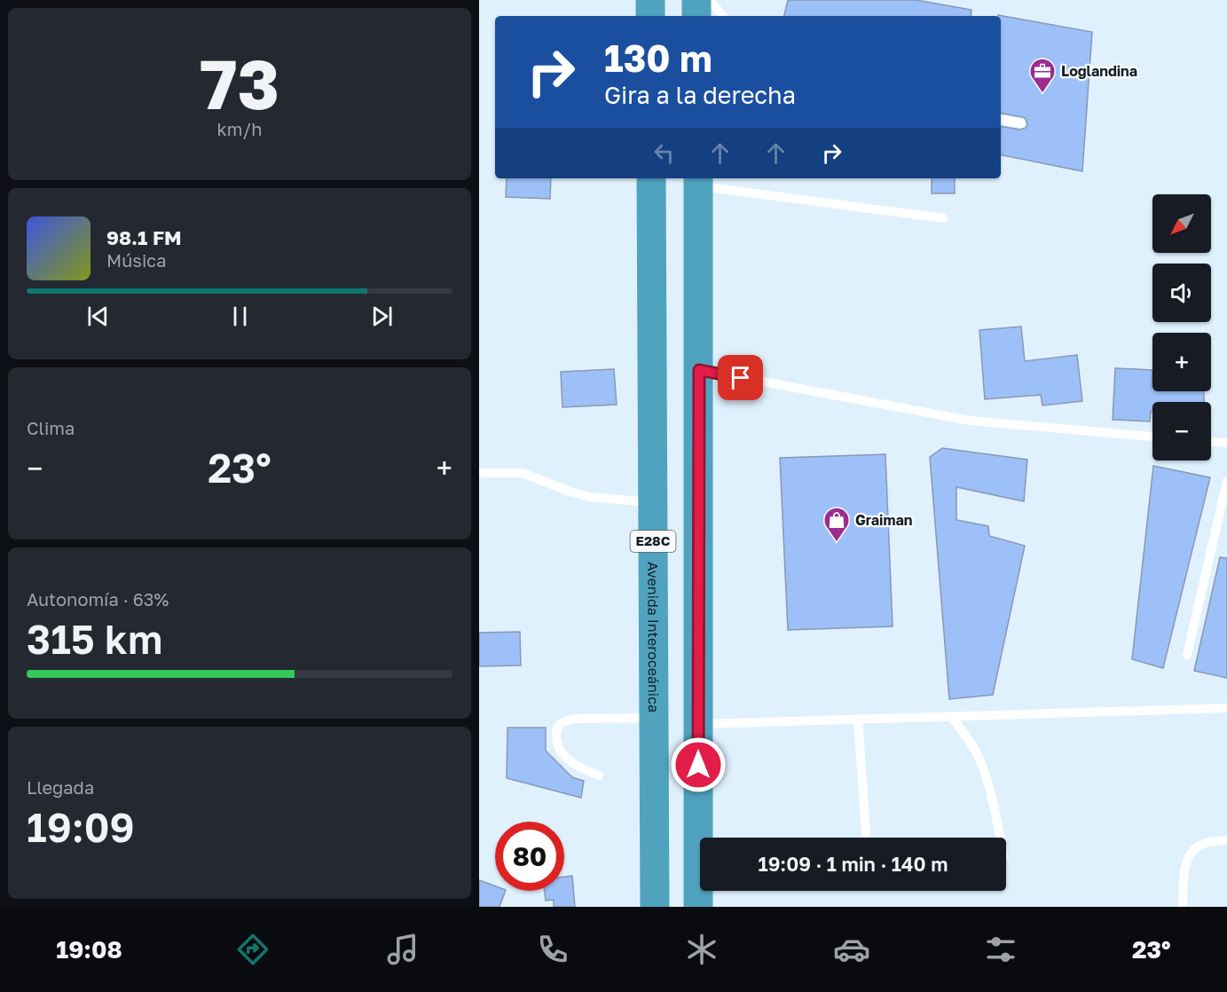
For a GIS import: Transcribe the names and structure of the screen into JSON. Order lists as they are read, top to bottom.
{
  "streets": {
    "highway": ["E28C", "Avenida Interoceánica"]
  },
  "places": {
    "office": ["Loglandina"],
    "shop": ["Graiman"]
  },
  "north": "bottom left",
  "page": {
    "tile": [
      ["73", "km/h"],
      "Clima",
      ["Autonomía · 63%", "315 km"],
      ["Llegada", "19:09"]
    ],
    "turn": ["130 m", "Gira a la derecha"],
    "map_buttons": ["+", "−"],
    "song": ["98.1 FM", "Música"],
    "heat": ["−", "23°", "+"],
    "limit": "80",
    "trip": "19:09 · 1 min · 140 m",
    "tabs": ["19:08", "23°"]
  }
}
